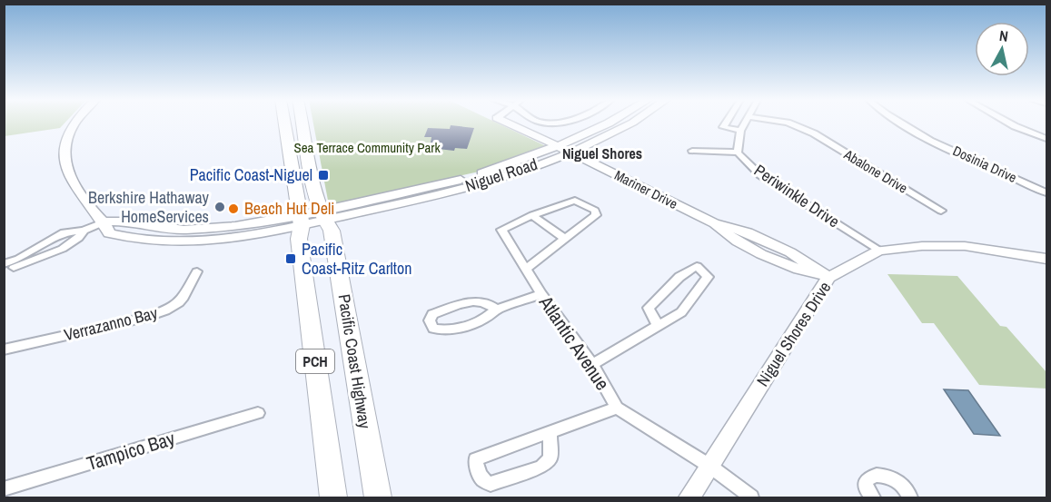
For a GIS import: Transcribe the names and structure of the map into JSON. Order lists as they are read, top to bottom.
{
  "streets": {
    "highway": ["PCH", "Pacific Coast Highway"],
    "street": [
      "Dosinia Drive",
      "Abalone Drive",
      "Niguel Road",
      "Mariner Drive",
      "Periwinkle Drive",
      "Verrazanno Bay",
      "Niguel Shores Drive",
      "Atlantic Avenue",
      "Tampico Bay"
    ]
  },
  "crossings": [
    ["Niguel Road", "Mariner Drive"],
    ["Niguel Road", "Pacific Coast Highway"],
    ["Mariner Drive", "Niguel Shores Drive"],
    ["Periwinkle Drive", "Niguel Shores Drive"],
    ["Niguel Shores Drive", "Atlantic Avenue"]
  ],
  "districts": ["Niguel Shores"],
  "parks": ["Sea Terrace Community Park"],
  "places": {
    "transit": ["Pacific Coast-Niguel", "Pacific Coast-Ritz Carlton"],
    "other": ["Berkshire Hathaway HomeServices", "Beach Hut Deli"]
  },
  "north": "top"
}
